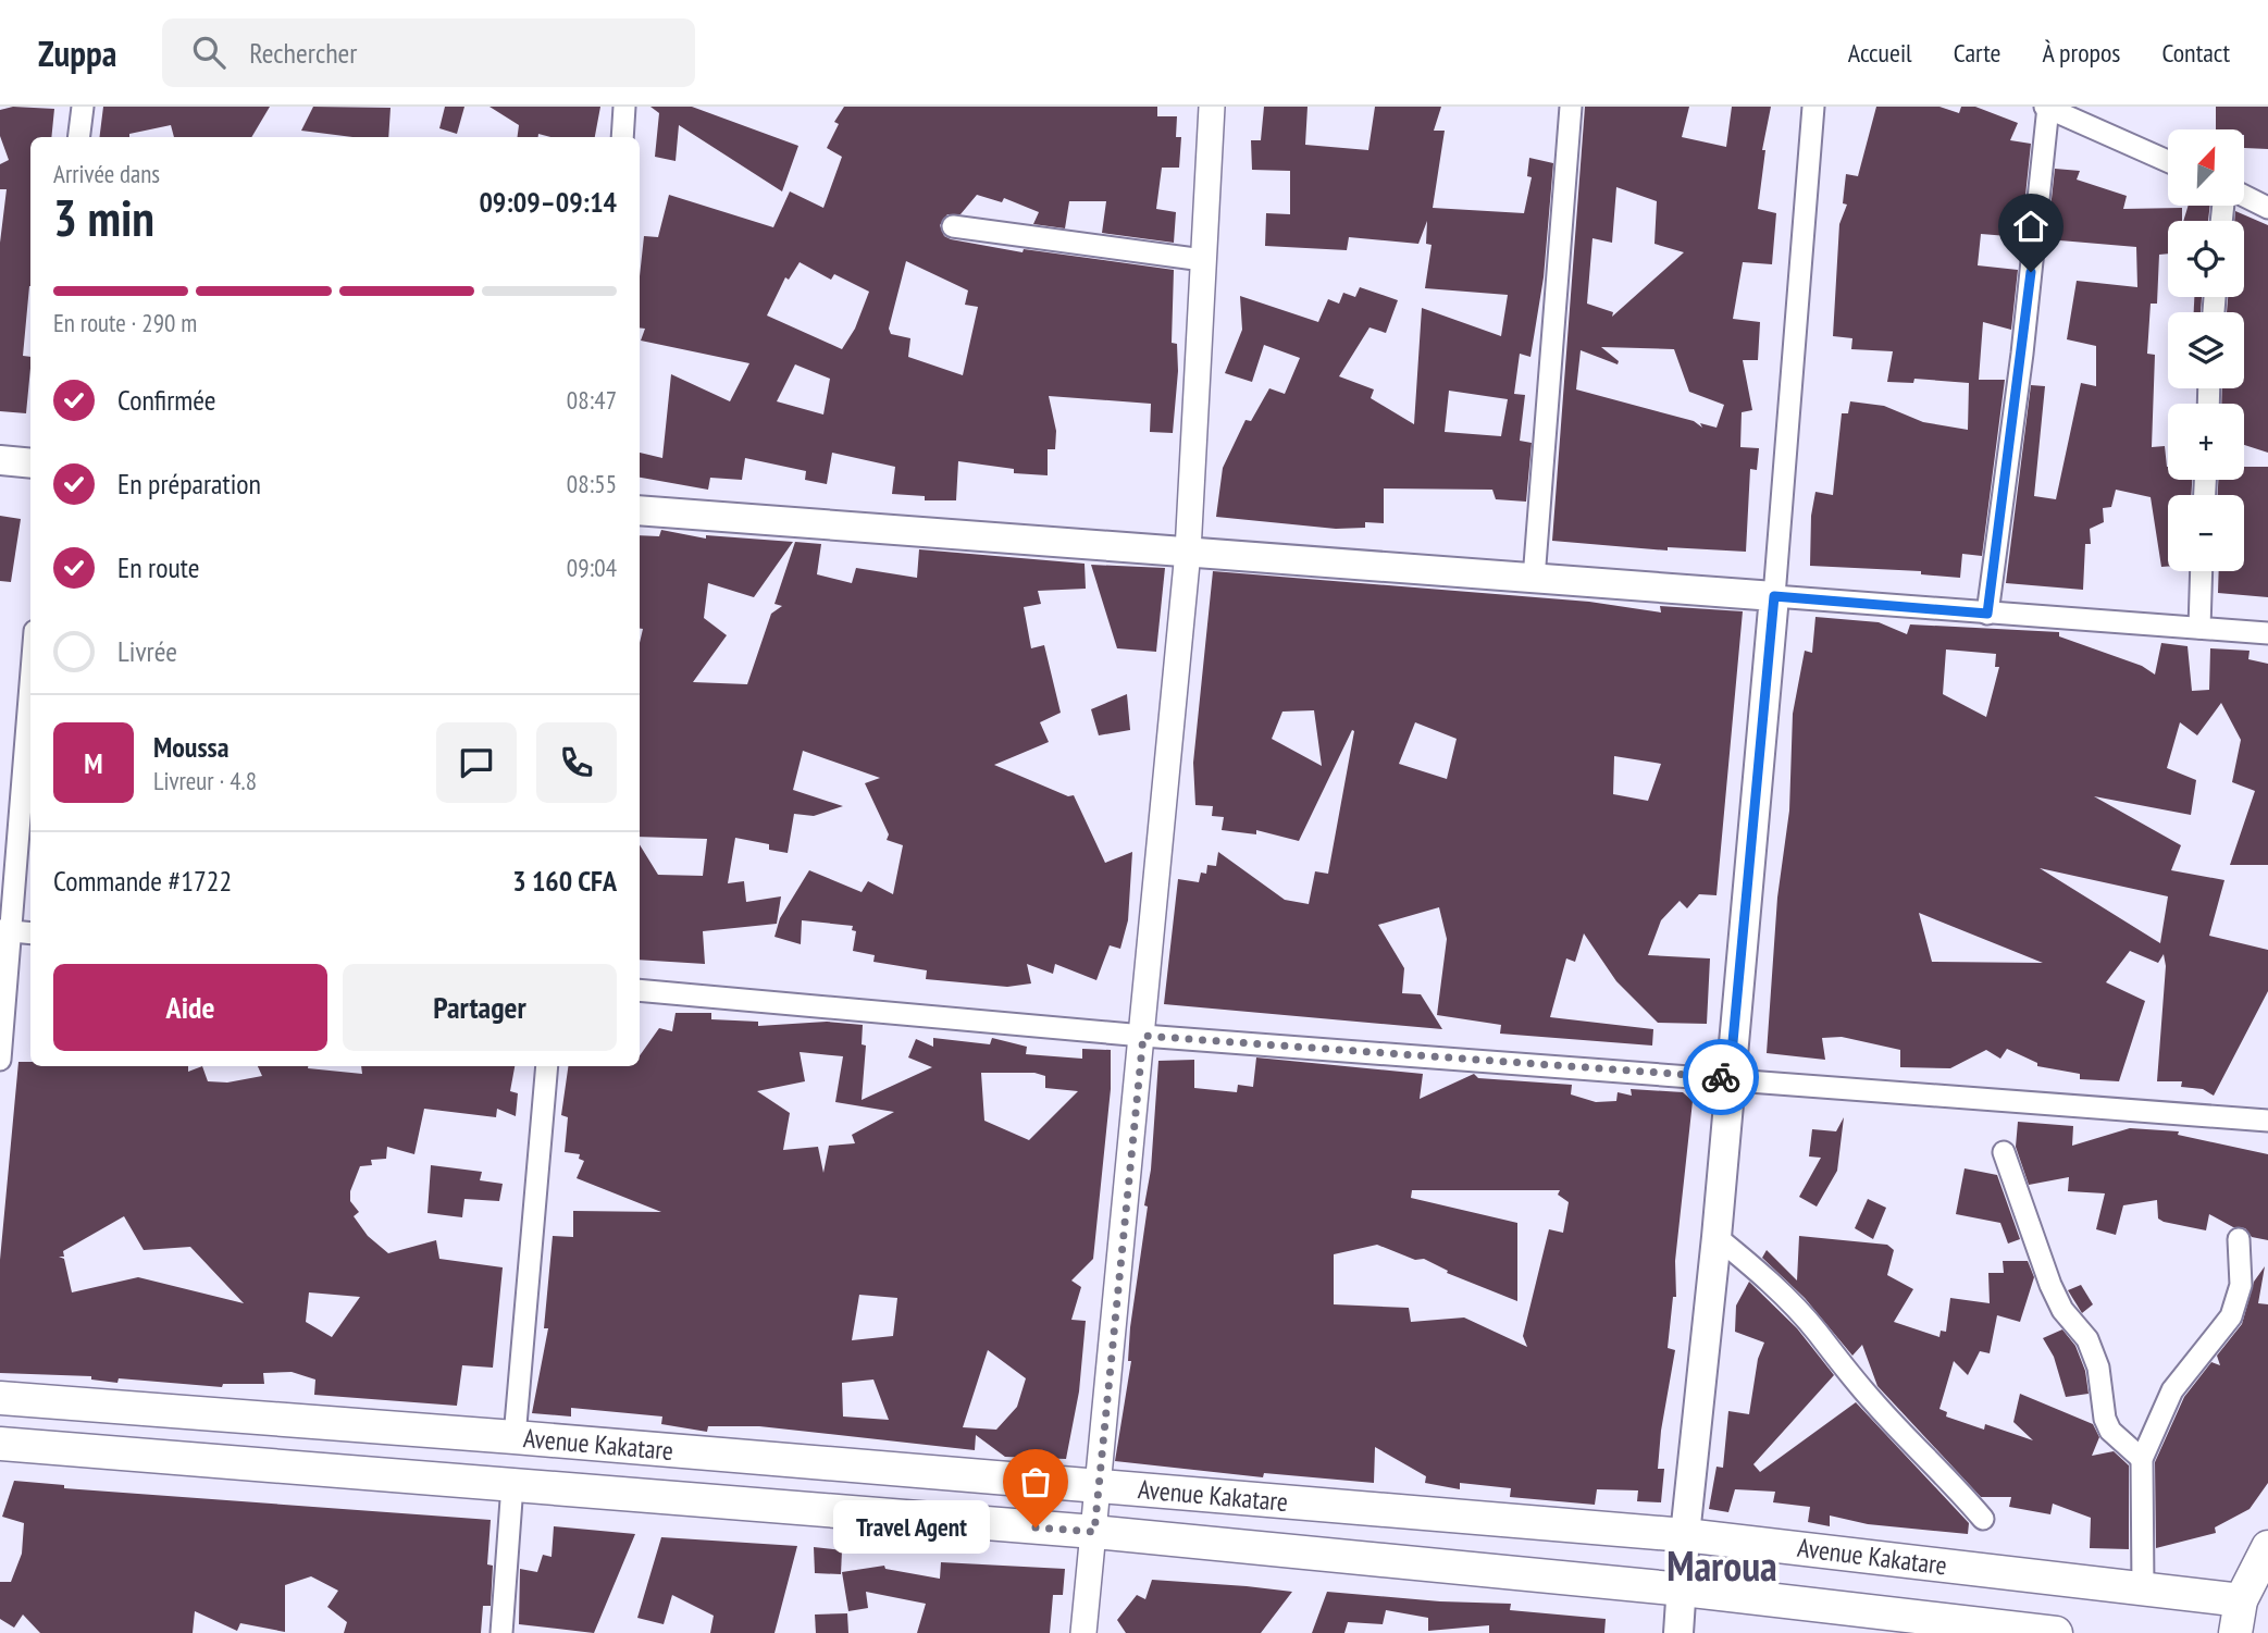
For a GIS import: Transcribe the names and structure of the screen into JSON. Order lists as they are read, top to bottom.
{
  "streets": {
    "main road": ["Avenue Kakatare"]
  },
  "districts": ["Maroua"],
  "places": ["Travel Agent"],
  "north": "top right",
  "page": {
    "header": "Zuppa",
    "search": "Rechercher",
    "nav": [
      "Accueil",
      "Carte",
      "À propos",
      "Contact"
    ],
    "map_buttons": ["+", "−"],
    "heading": ["3 min", "Arrivée dans", "09:09–09:14"],
    "panel": [
      "Moussa",
      "Livreur · 4.8",
      "Commande #1722",
      "3 160 CFA"
    ],
    "bar": "En route · 290 m",
    "list": [
      ["Confirmée", "08:47"],
      ["En préparation", "08:55"],
      ["En route", "09:04"],
      "Livrée"
    ],
    "round": "M",
    "buttons": ["Aide", "Partager"],
    "bubble": "Travel Agent"
  }
}
